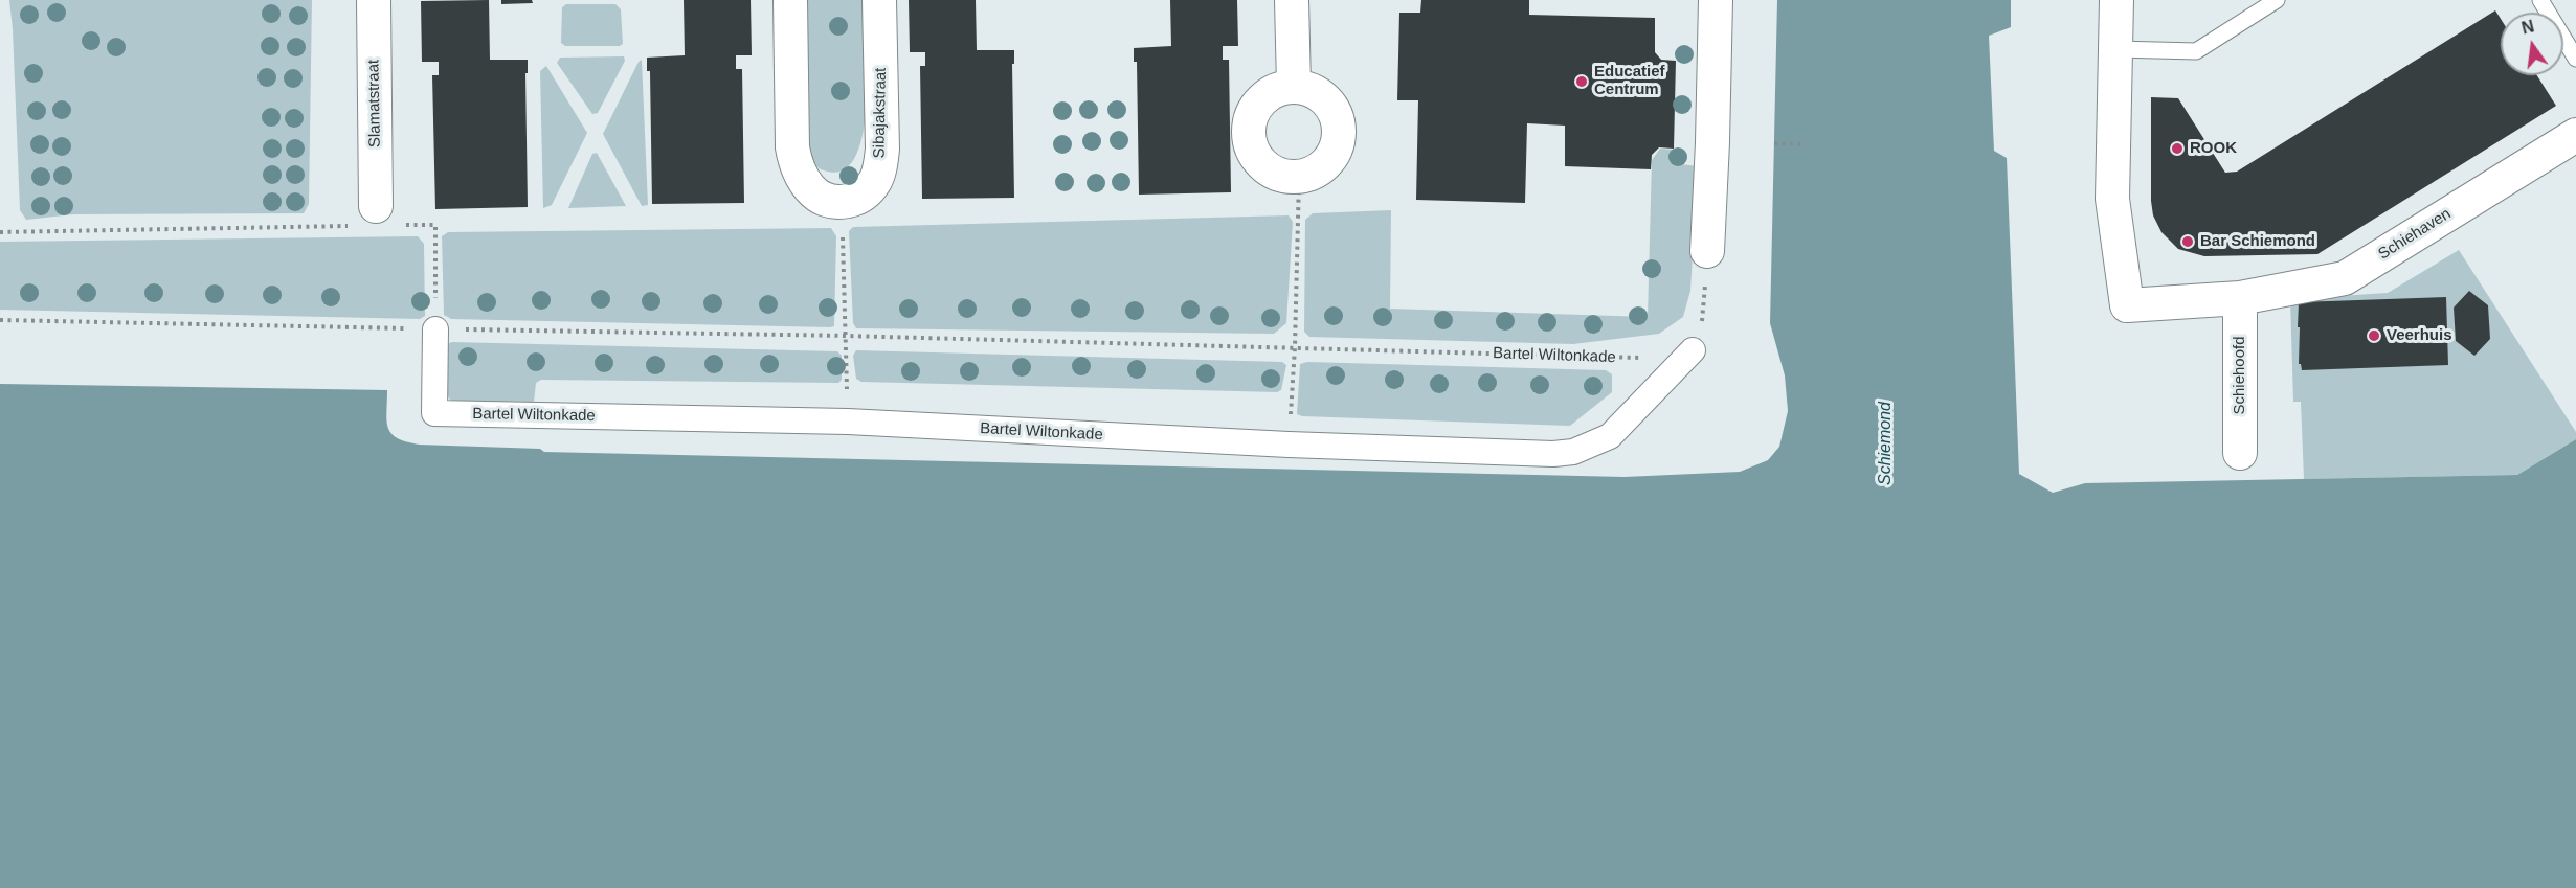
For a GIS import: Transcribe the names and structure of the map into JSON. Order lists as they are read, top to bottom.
{
  "streets": {
    "street": [
      "Slamatstraat",
      "Sibajakstraat",
      "Schiehaven",
      "Bartel Wiltonkade",
      "Schiehoofd"
    ]
  },
  "crossings": [
    ["Schiehaven", "Schiehoofd"]
  ],
  "water": ["Schiemond"],
  "places": [
    "Educatief Centrum",
    "ROOK",
    "Bar Schiemond",
    "Veerhuis"
  ],
  "north": "top"
}
